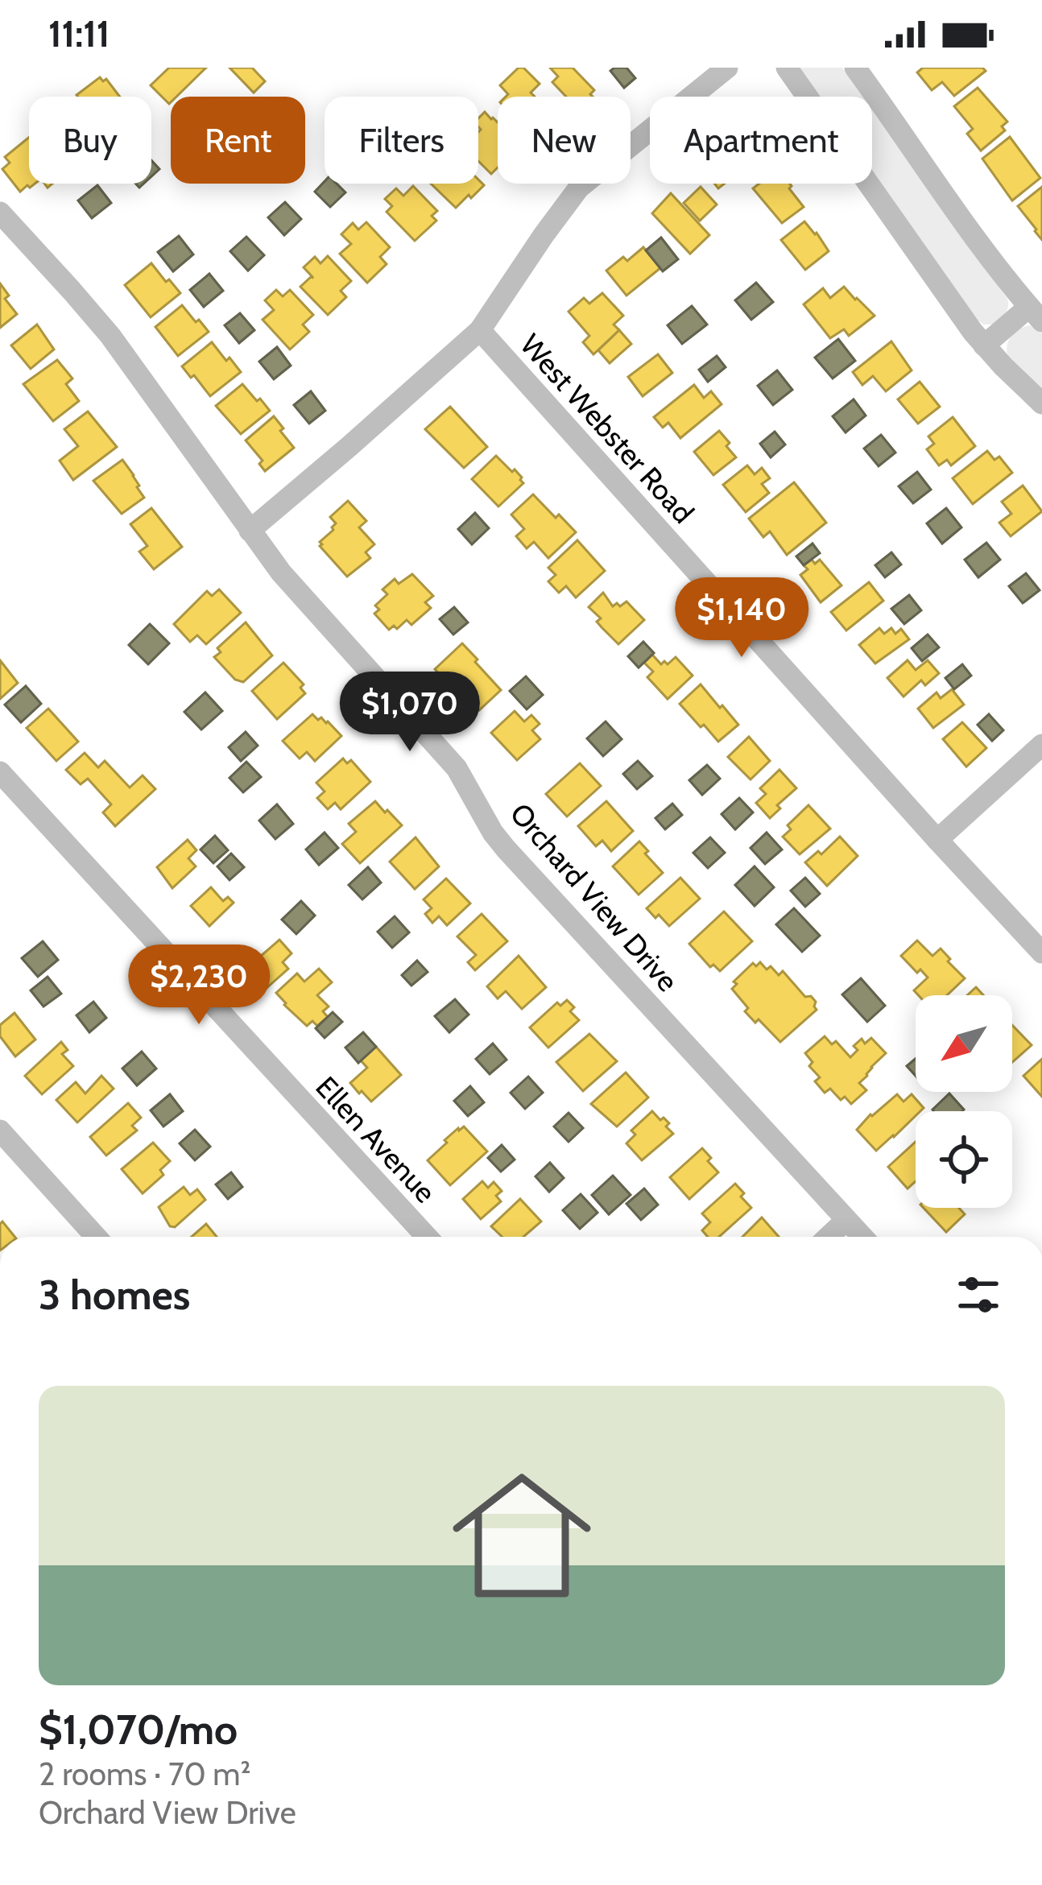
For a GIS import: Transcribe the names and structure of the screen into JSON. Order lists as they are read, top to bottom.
{
  "streets": {
    "street": ["West Webster Road", "Orchard View Drive", "Ellen Avenue"]
  },
  "north": "bottom left",
  "page": {
    "status": "11:11",
    "chip": [
      "Buy",
      "Rent",
      "Filters",
      "New",
      "Apartment"
    ],
    "price": ["$1,140", "$1,070", "$2,230"],
    "heading": "3 homes",
    "list": [
      {
        "name": "$1,070/mo",
        "note": "2 rooms · 70 m² · Orchard View Drive"
      }
    ]
  }
}
